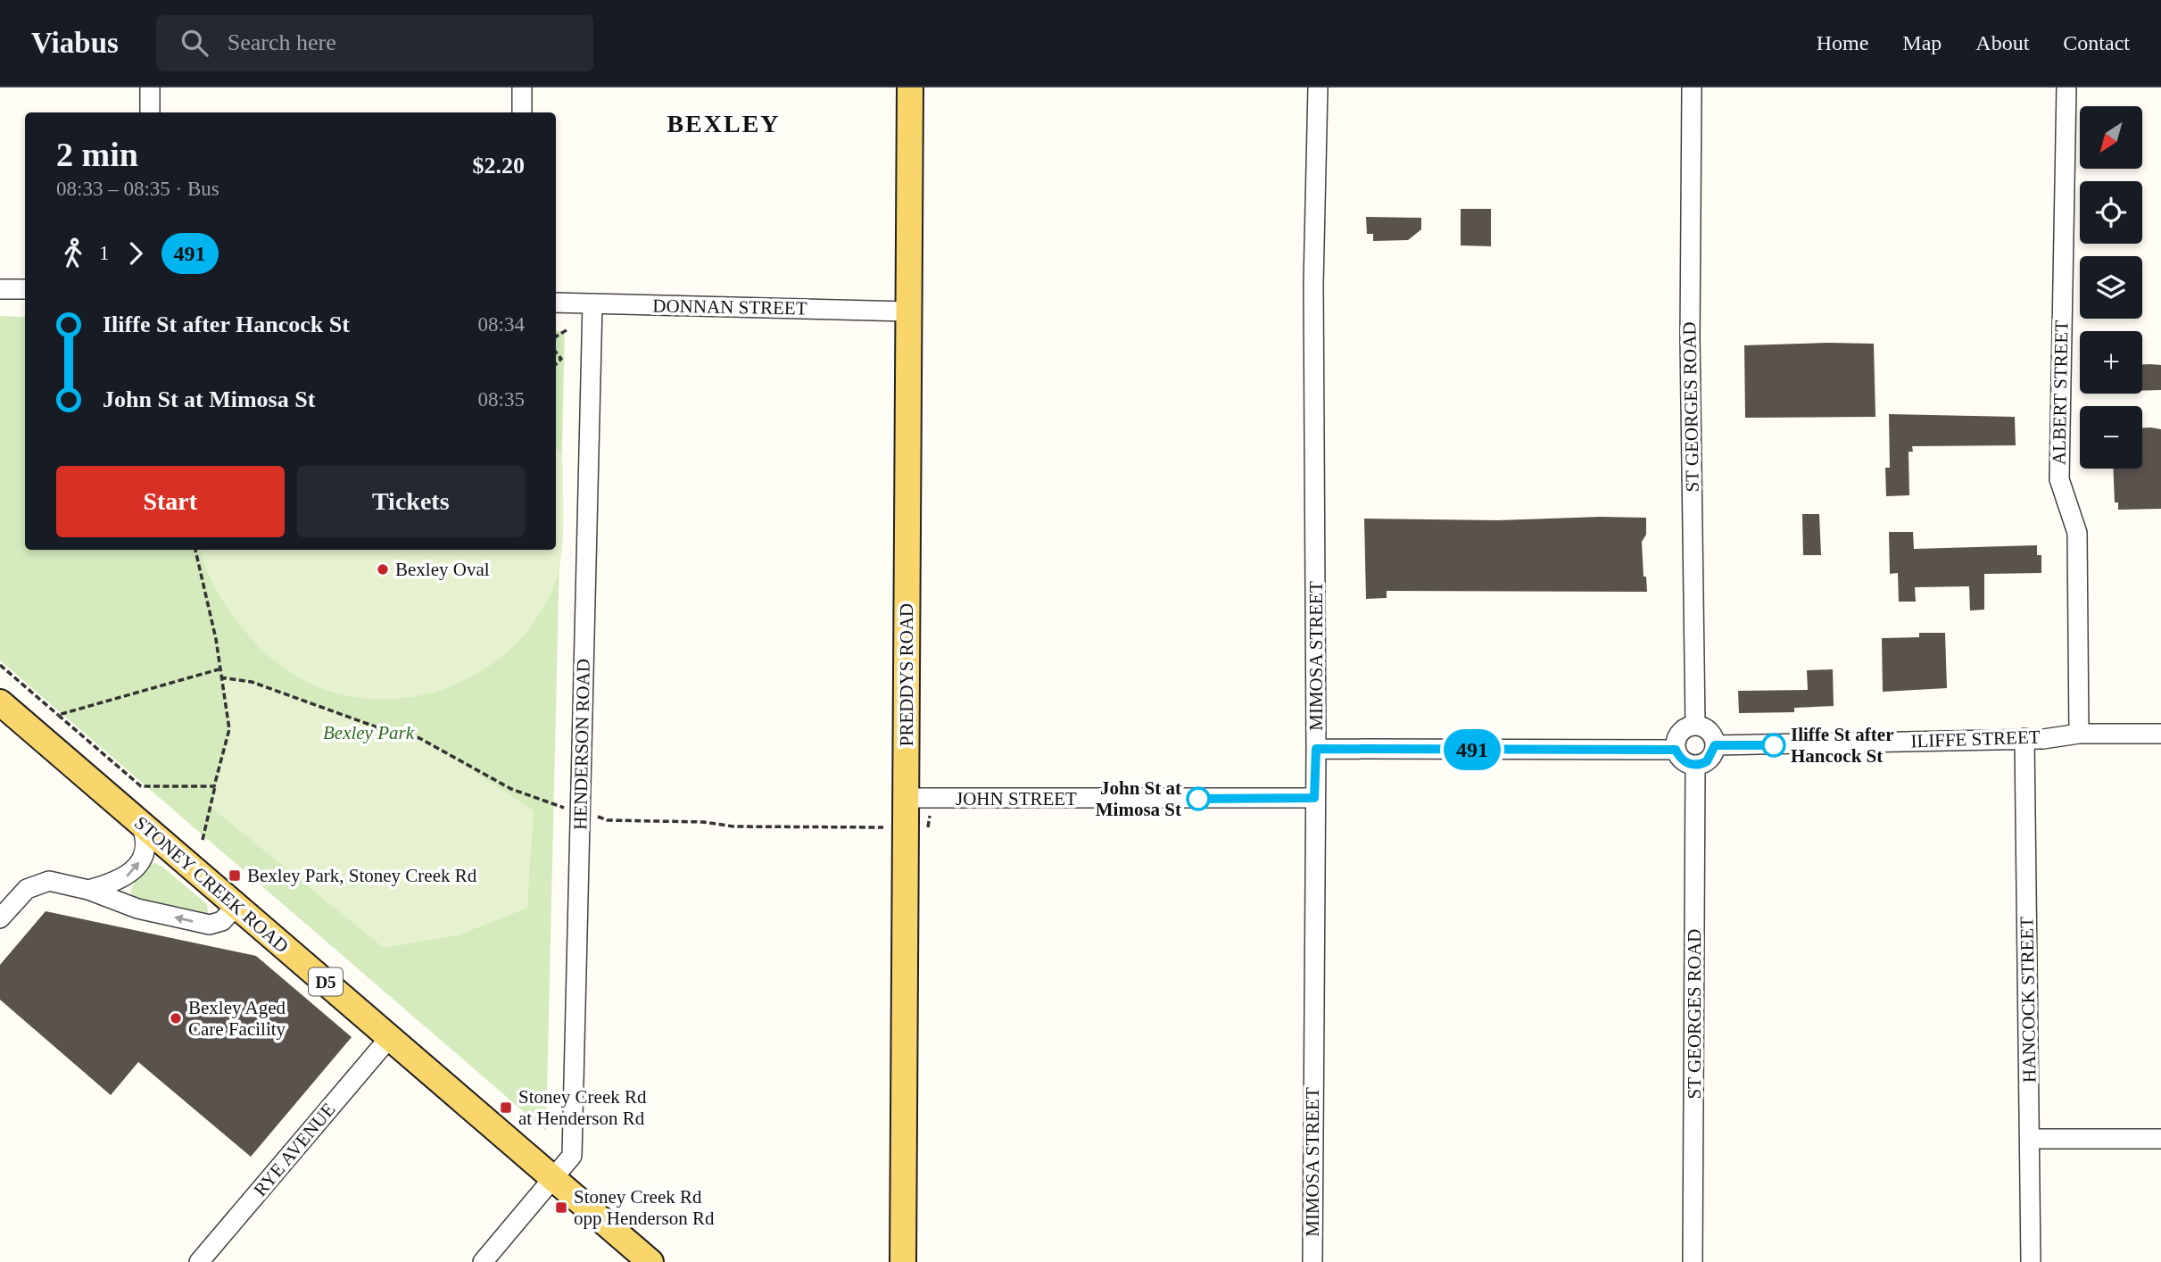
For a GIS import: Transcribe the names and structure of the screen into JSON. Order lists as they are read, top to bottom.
{
  "streets": {
    "main road": ["PREDDYS ROAD", "STONEY CREEK ROAD", "D5"],
    "street": [
      "DONNAN STREET",
      "ALBERT STREET",
      "ST GEORGES ROAD",
      "MIMOSA STREET",
      "ILIFFE STREET",
      "HENDERSON ROAD",
      "JOHN STREET",
      "HANCOCK STREET",
      "RYE AVENUE"
    ]
  },
  "crossings": [
    ["DONNAN STREET", "PREDDYS ROAD"],
    ["DONNAN STREET", "HENDERSON ROAD"],
    ["ALBERT STREET", "ILIFFE STREET"],
    ["ST GEORGES ROAD", "ILIFFE STREET"],
    ["MIMOSA STREET", "JOHN STREET"],
    ["PREDDYS ROAD", "JOHN STREET"],
    ["ILIFFE STREET", "HANCOCK STREET"],
    ["HENDERSON ROAD", "STONEY CREEK ROAD"],
    ["STONEY CREEK ROAD", "RYE AVENUE"]
  ],
  "districts": ["BEXLEY"],
  "parks": ["Bexley Park"],
  "places": {
    "other": [
      "Bexley Oval",
      "Iliffe St after Hancock St",
      "John St at Mimosa St",
      "Bexley Aged Care Facility"
    ],
    "transit": ["Bexley Park, Stoney Creek Rd", "Stoney Creek Rd at Henderson Rd", "Stoney Creek Rd opp Henderson Rd"]
  },
  "lines": ["bus line 491"],
  "north": "bottom left",
  "page": {
    "header": "Viabus",
    "search": "Search here",
    "nav": [
      "Home",
      "Map",
      "About",
      "Contact"
    ],
    "on_map": "491",
    "map_buttons": ["+", "−"],
    "heading": ["2 min", "08:33 – 08:35 · Bus", "$2.20"],
    "legs": ["1", "491"],
    "list": [
      {
        "name": "Iliffe St after Hancock St",
        "value": "08:34"
      },
      {
        "name": "John St at Mimosa St",
        "value": "08:35"
      }
    ],
    "buttons": ["Start", "Tickets"]
  }
}
